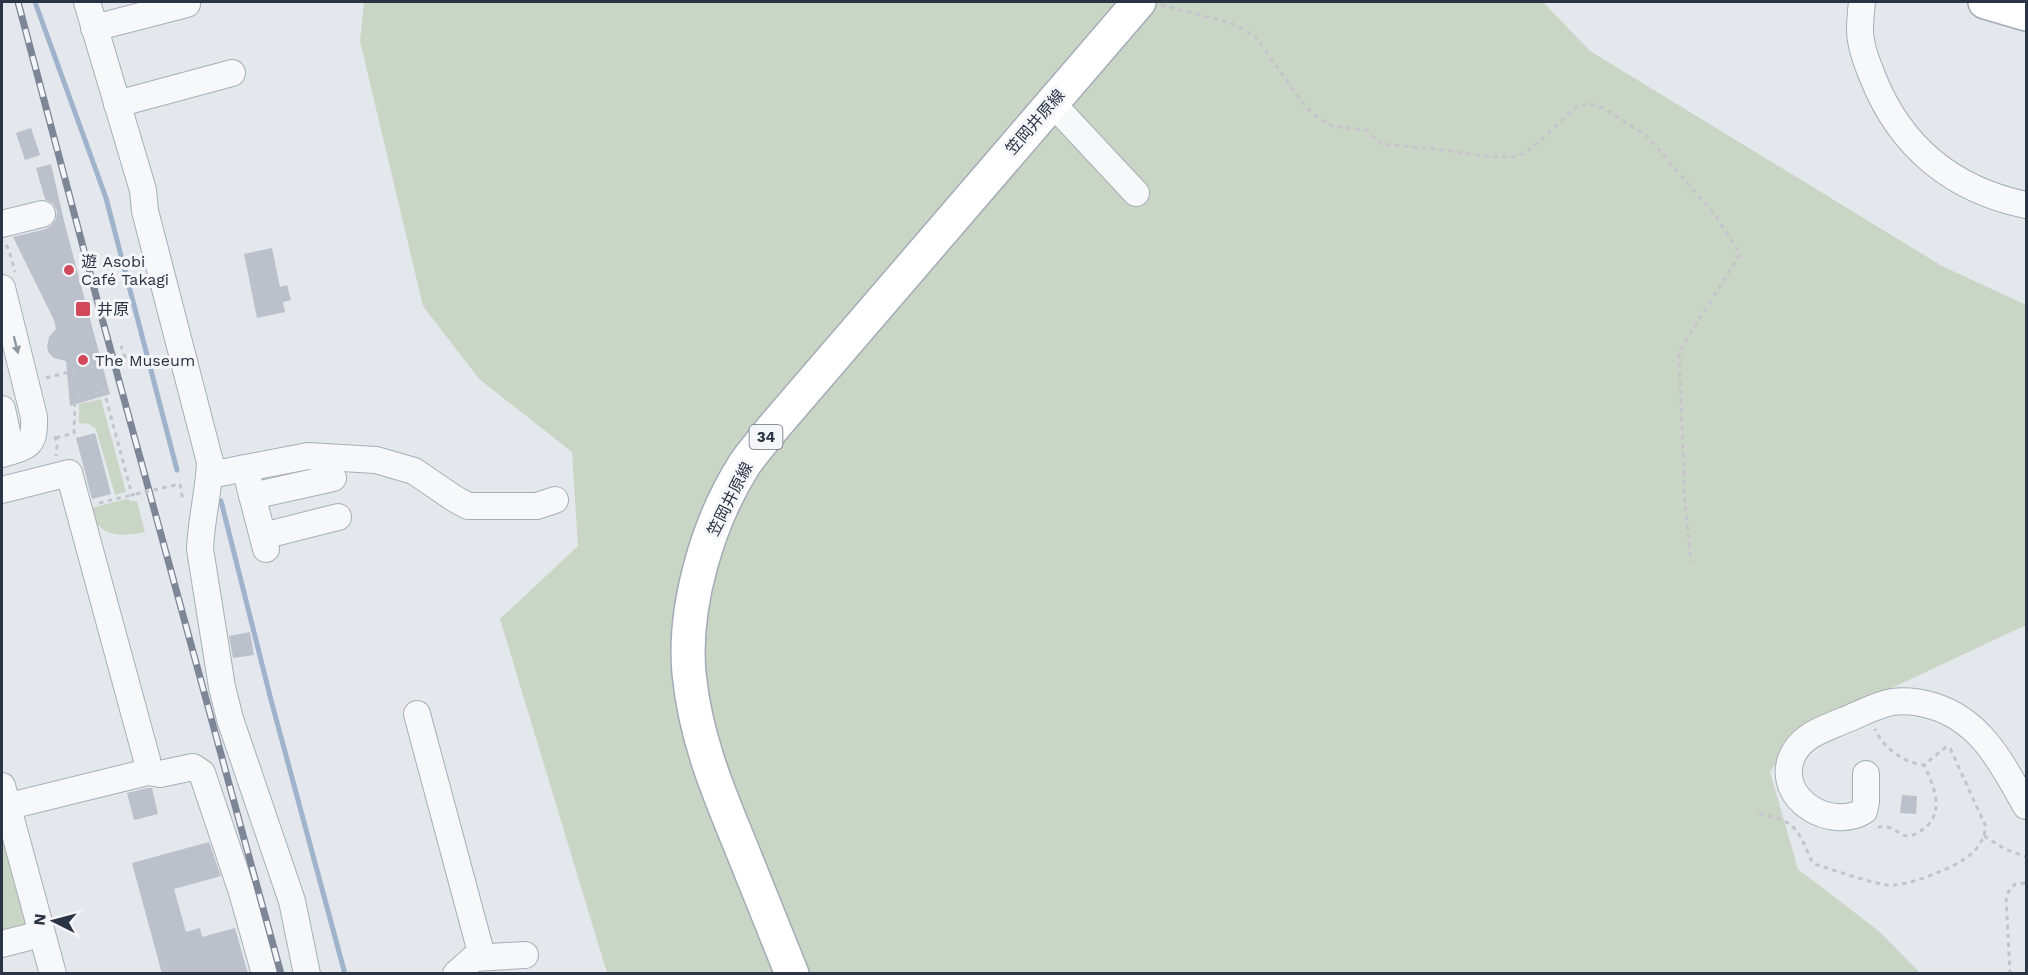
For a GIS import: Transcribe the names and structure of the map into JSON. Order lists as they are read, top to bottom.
{
  "streets": {
    "main road": ["笠岡井原線", "34"]
  },
  "places": {
    "other": ["遊 Asobi Café Takagi", "The Museum"],
    "transit": ["井原"]
  },
  "north": "left"
}
